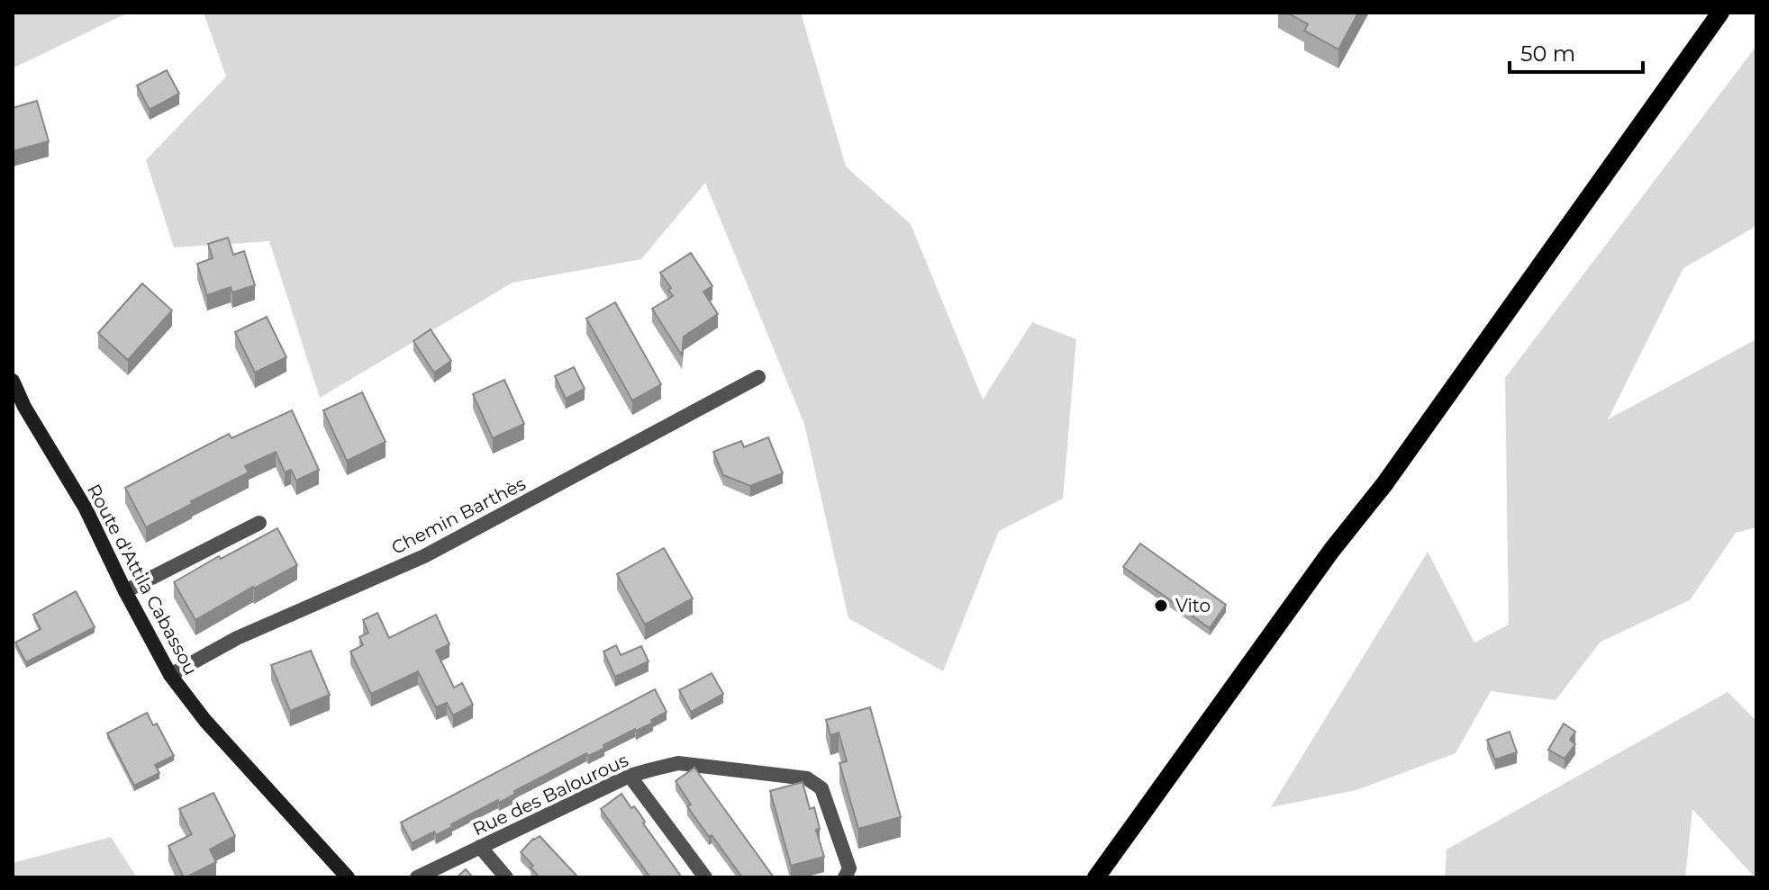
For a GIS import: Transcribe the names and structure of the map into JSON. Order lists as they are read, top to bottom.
{
  "streets": {
    "main road": ["Route d'Attila Cabassou"],
    "street": ["Chemin Barthès", "Rue des Balourous"]
  },
  "crossings": [
    ["Chemin Barthès", "Route d'Attila Cabassou"]
  ],
  "places": ["Vito"],
  "scale_bar": "50 m"
}
